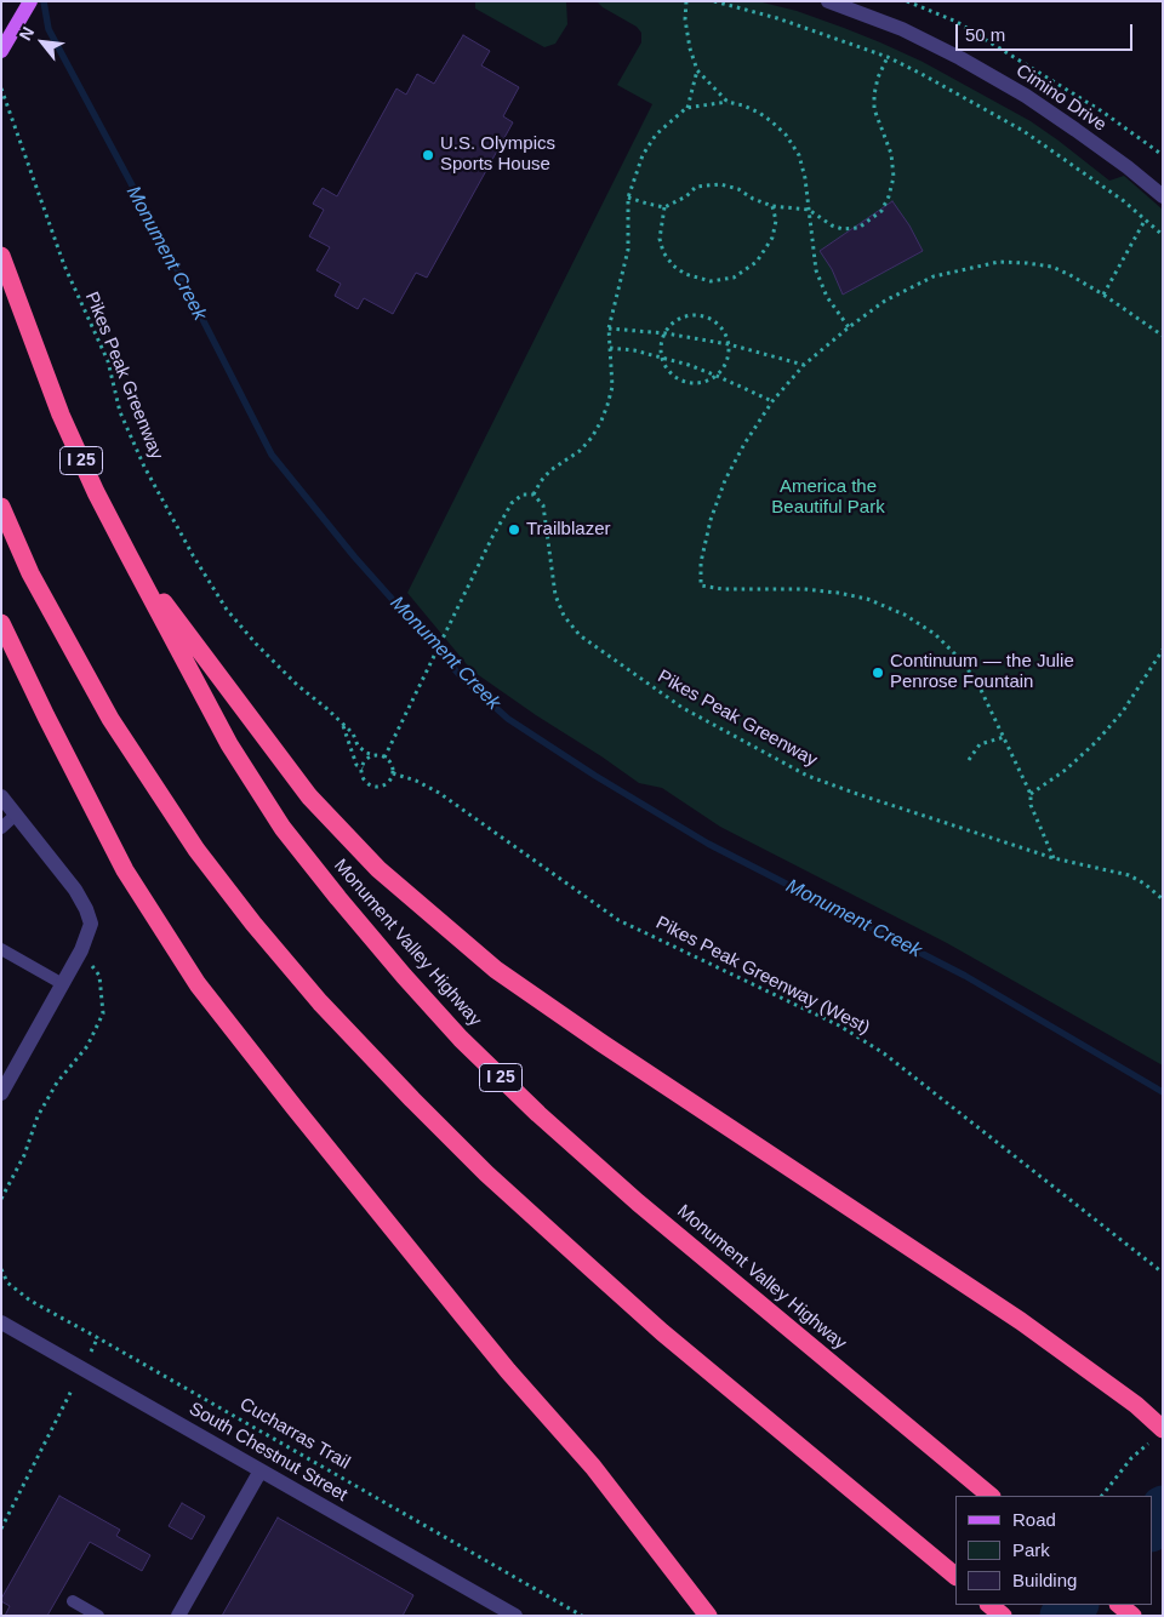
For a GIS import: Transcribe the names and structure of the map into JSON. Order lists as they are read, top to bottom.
{
  "streets": {
    "highway": ["I 25", "Monument Valley Highway"],
    "street": ["Cimino Drive", "South Chestnut Street"],
    "path": ["Pikes Peak Greenway", "Pikes Peak Greenway (West)", "Cucharras Trail"]
  },
  "crossings": [
    ["Pikes Peak Greenway", "Pikes Peak Greenway (West)"]
  ],
  "water": ["Monument Creek"],
  "parks": ["America the Beautiful Park"],
  "places": ["U.S. Olympics Sports House", "Trailblazer", "Continuum — the Julie Penrose Fountain"],
  "legend": ["Road", "Park", "Building"],
  "scale_bar": "50 m",
  "north": "top left"
}
